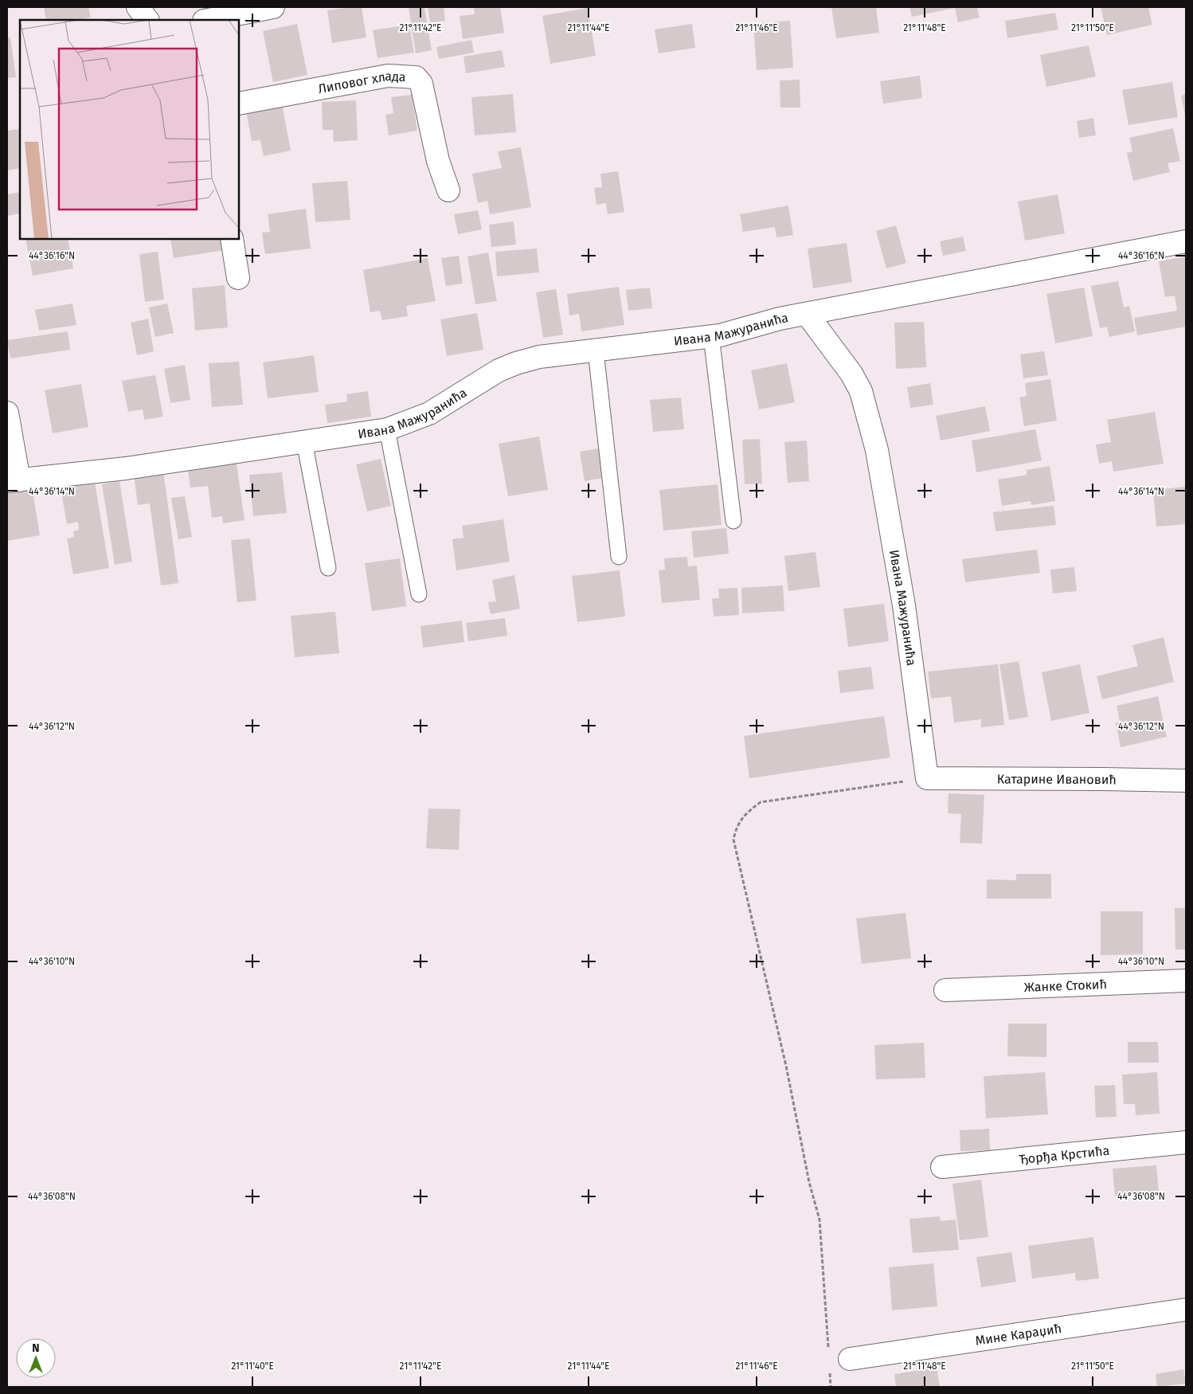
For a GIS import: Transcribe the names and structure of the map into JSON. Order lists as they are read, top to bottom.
{
  "streets": {
    "street": [
      "Липовог хлада",
      "Ивана Мажуранића",
      "Катарине Ивановић",
      "Жанке Стокић",
      "Ђорђа Крстића",
      "Мине Караџић"
    ]
  },
  "crossings": [
    ["Ивана Мажуранића", "Катарине Ивановић"]
  ],
  "north": "top",
  "coordinates": [
    "21°11'42\"E",
    "21°11'44\"E",
    "21°11'46\"E",
    "21°11'48\"E",
    "21°11'50\"E",
    "44°36'16\"N",
    "44°36'14\"N",
    "44°36'12\"N",
    "44°36'10\"N",
    "44°36'08\"N",
    "21°11'40\"E"
  ]
}
